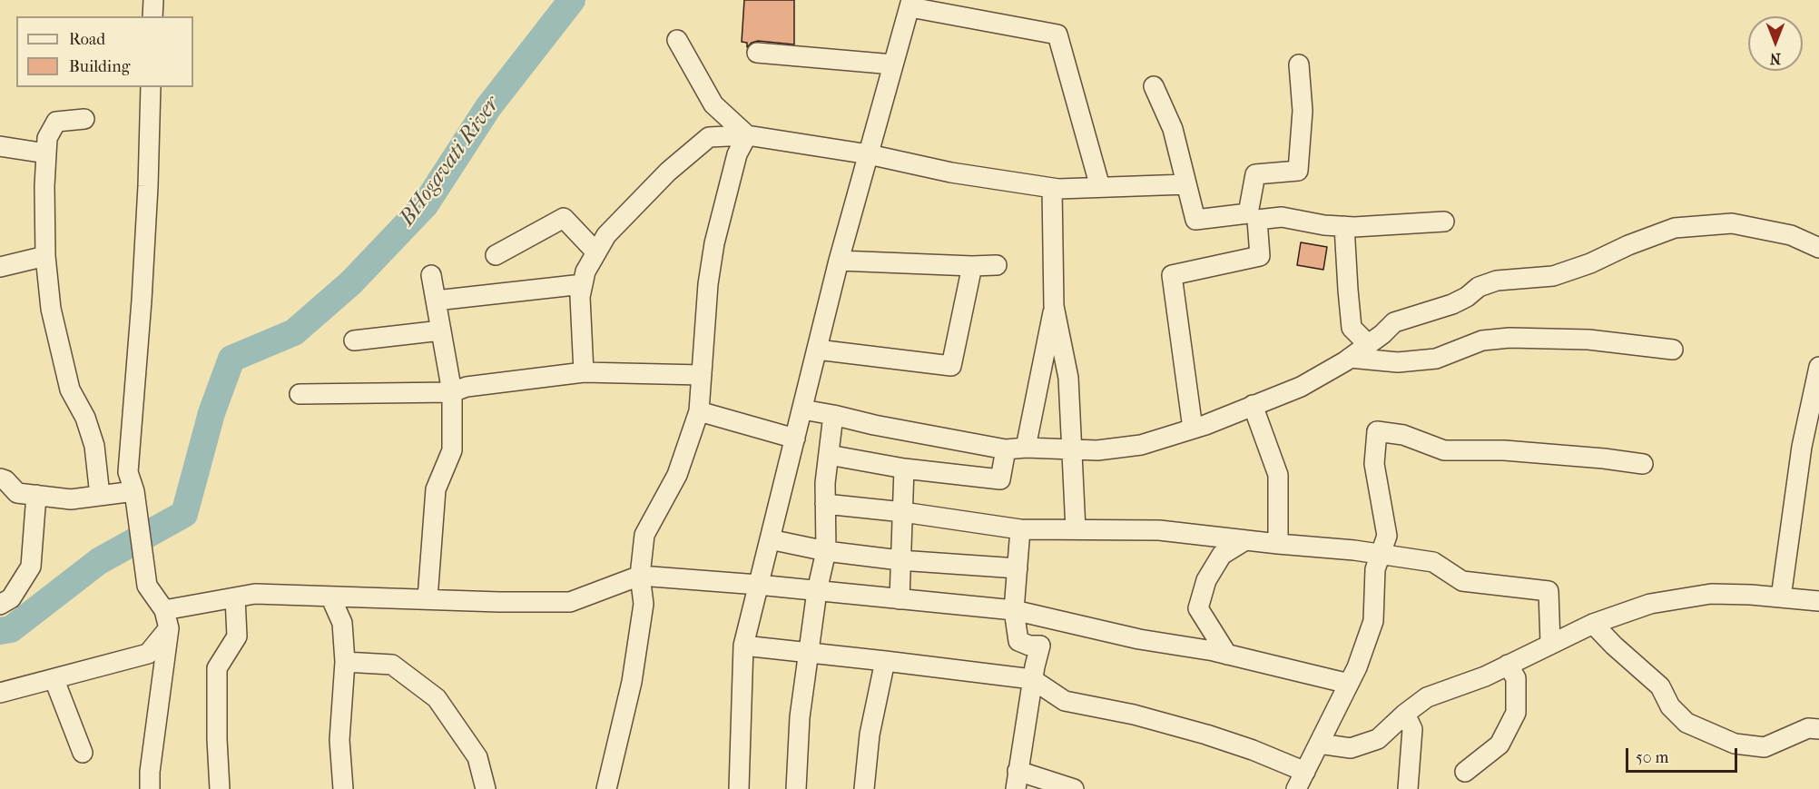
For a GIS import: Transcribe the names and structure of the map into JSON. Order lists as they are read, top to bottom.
{
  "water": ["BHogavati River"],
  "legend": ["Road", "Building"],
  "scale_bar": "50 m",
  "north": "bottom"
}
